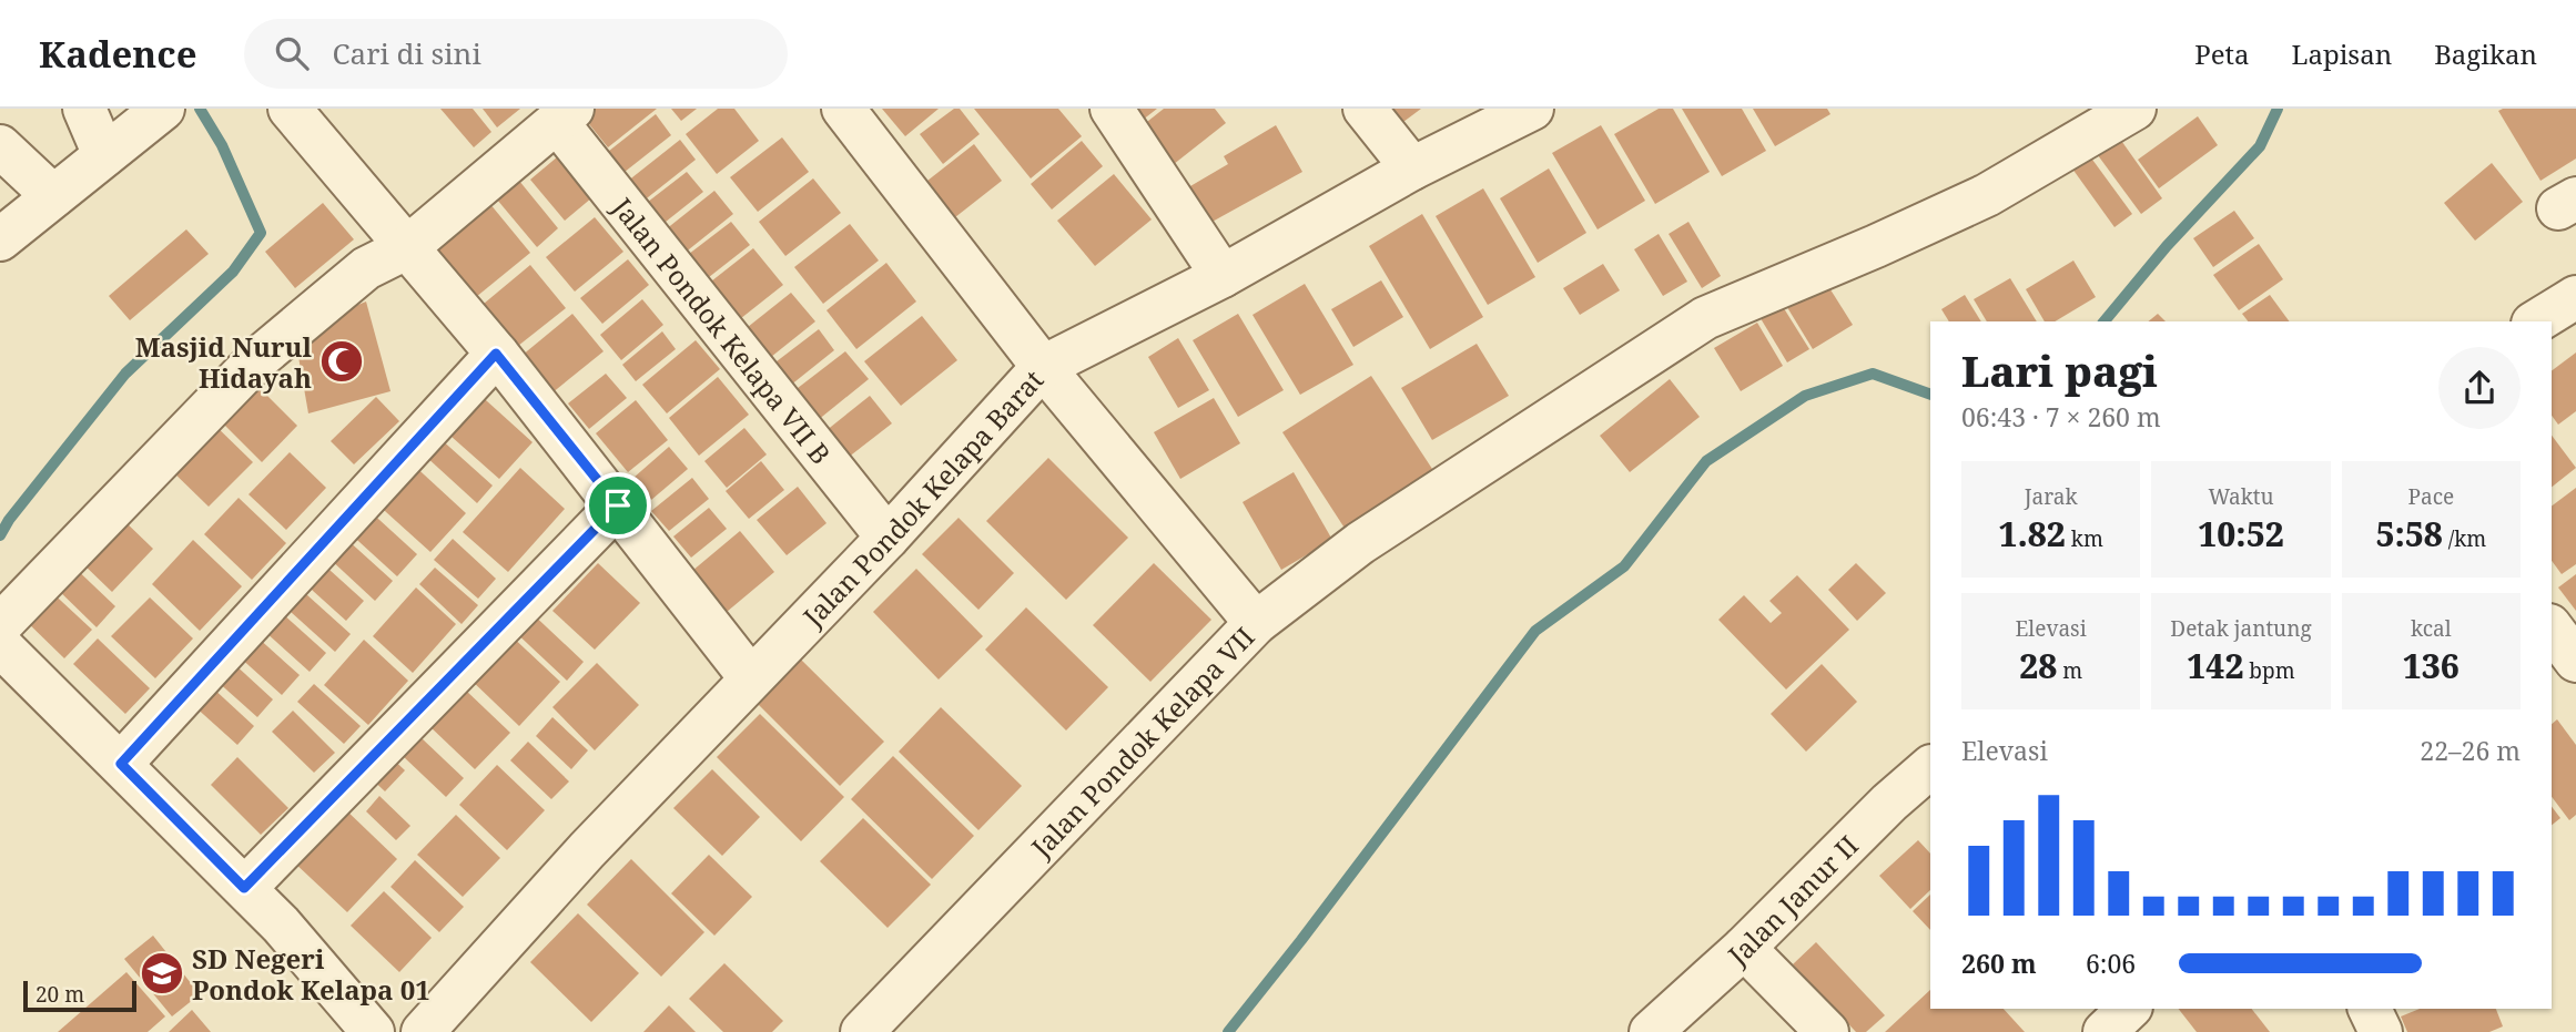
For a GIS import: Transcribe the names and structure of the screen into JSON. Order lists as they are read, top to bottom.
{
  "streets": {
    "street": [
      "Jalan Pondok Kelapa VII B",
      "Jalan Pondok Kelapa Barat",
      "Jalan Pondok Kelapa VII",
      "Jalan Janur II"
    ]
  },
  "crossings": [
    ["Jalan Pondok Kelapa VII B", "Jalan Pondok Kelapa Barat"],
    ["Jalan Pondok Kelapa Barat", "Jalan Pondok Kelapa VII"]
  ],
  "places": {
    "mosque": ["Masjid Nurul Hidayah"],
    "school or university": ["SD Negeri Pondok Kelapa 01"]
  },
  "scale_bar": "20 m",
  "page": {
    "header": "Kadence",
    "search": "Cari di sini",
    "nav": ["Peta", "Lapisan", "Bagikan"],
    "heading": ["Lari pagi", "06:43 · 7 × 260 m"],
    "stats": [
      ["Jarak", "1.82 km"],
      ["Waktu", "10:52"],
      ["Pace", "5:58 /km"],
      ["Elevasi", "28 m"],
      ["Detak jantung", "142 bpm"],
      ["kcal", "136"]
    ],
    "chart": ["Elevasi", "22–26 m"],
    "list": [
      {
        "name": "260 m",
        "note": "6:06"
      }
    ],
    "scale": "20 m"
  }
}
